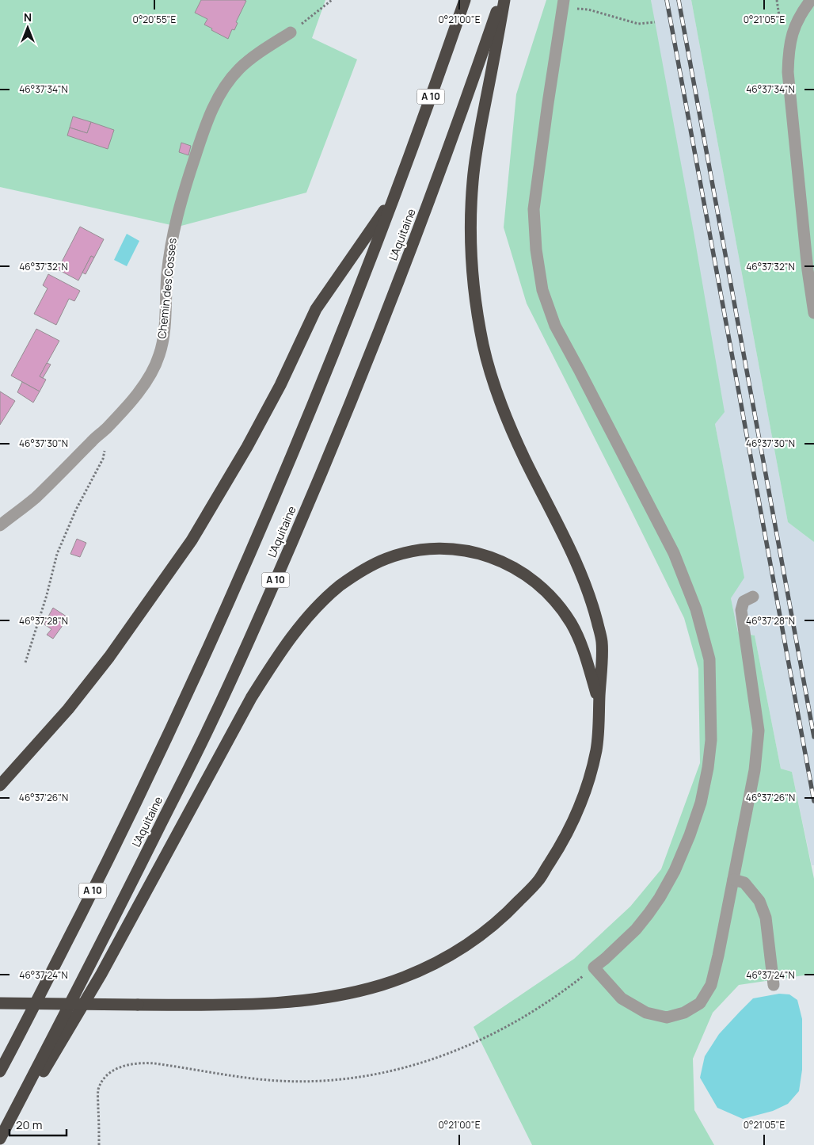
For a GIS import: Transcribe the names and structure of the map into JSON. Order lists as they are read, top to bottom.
{
  "streets": {
    "highway": ["A 10", "L'Aquitaine"],
    "street": ["Chemin des Cosses"]
  },
  "scale_bar": "20 m",
  "north": "top",
  "coordinates": [
    "0°20'55\"E",
    "0°21'00\"E",
    "0°21'05\"E",
    "46°37'34\"N",
    "46°37'32\"N",
    "46°37'30\"N",
    "46°37'28\"N",
    "46°37'26\"N",
    "46°37'24\"N"
  ]
}
